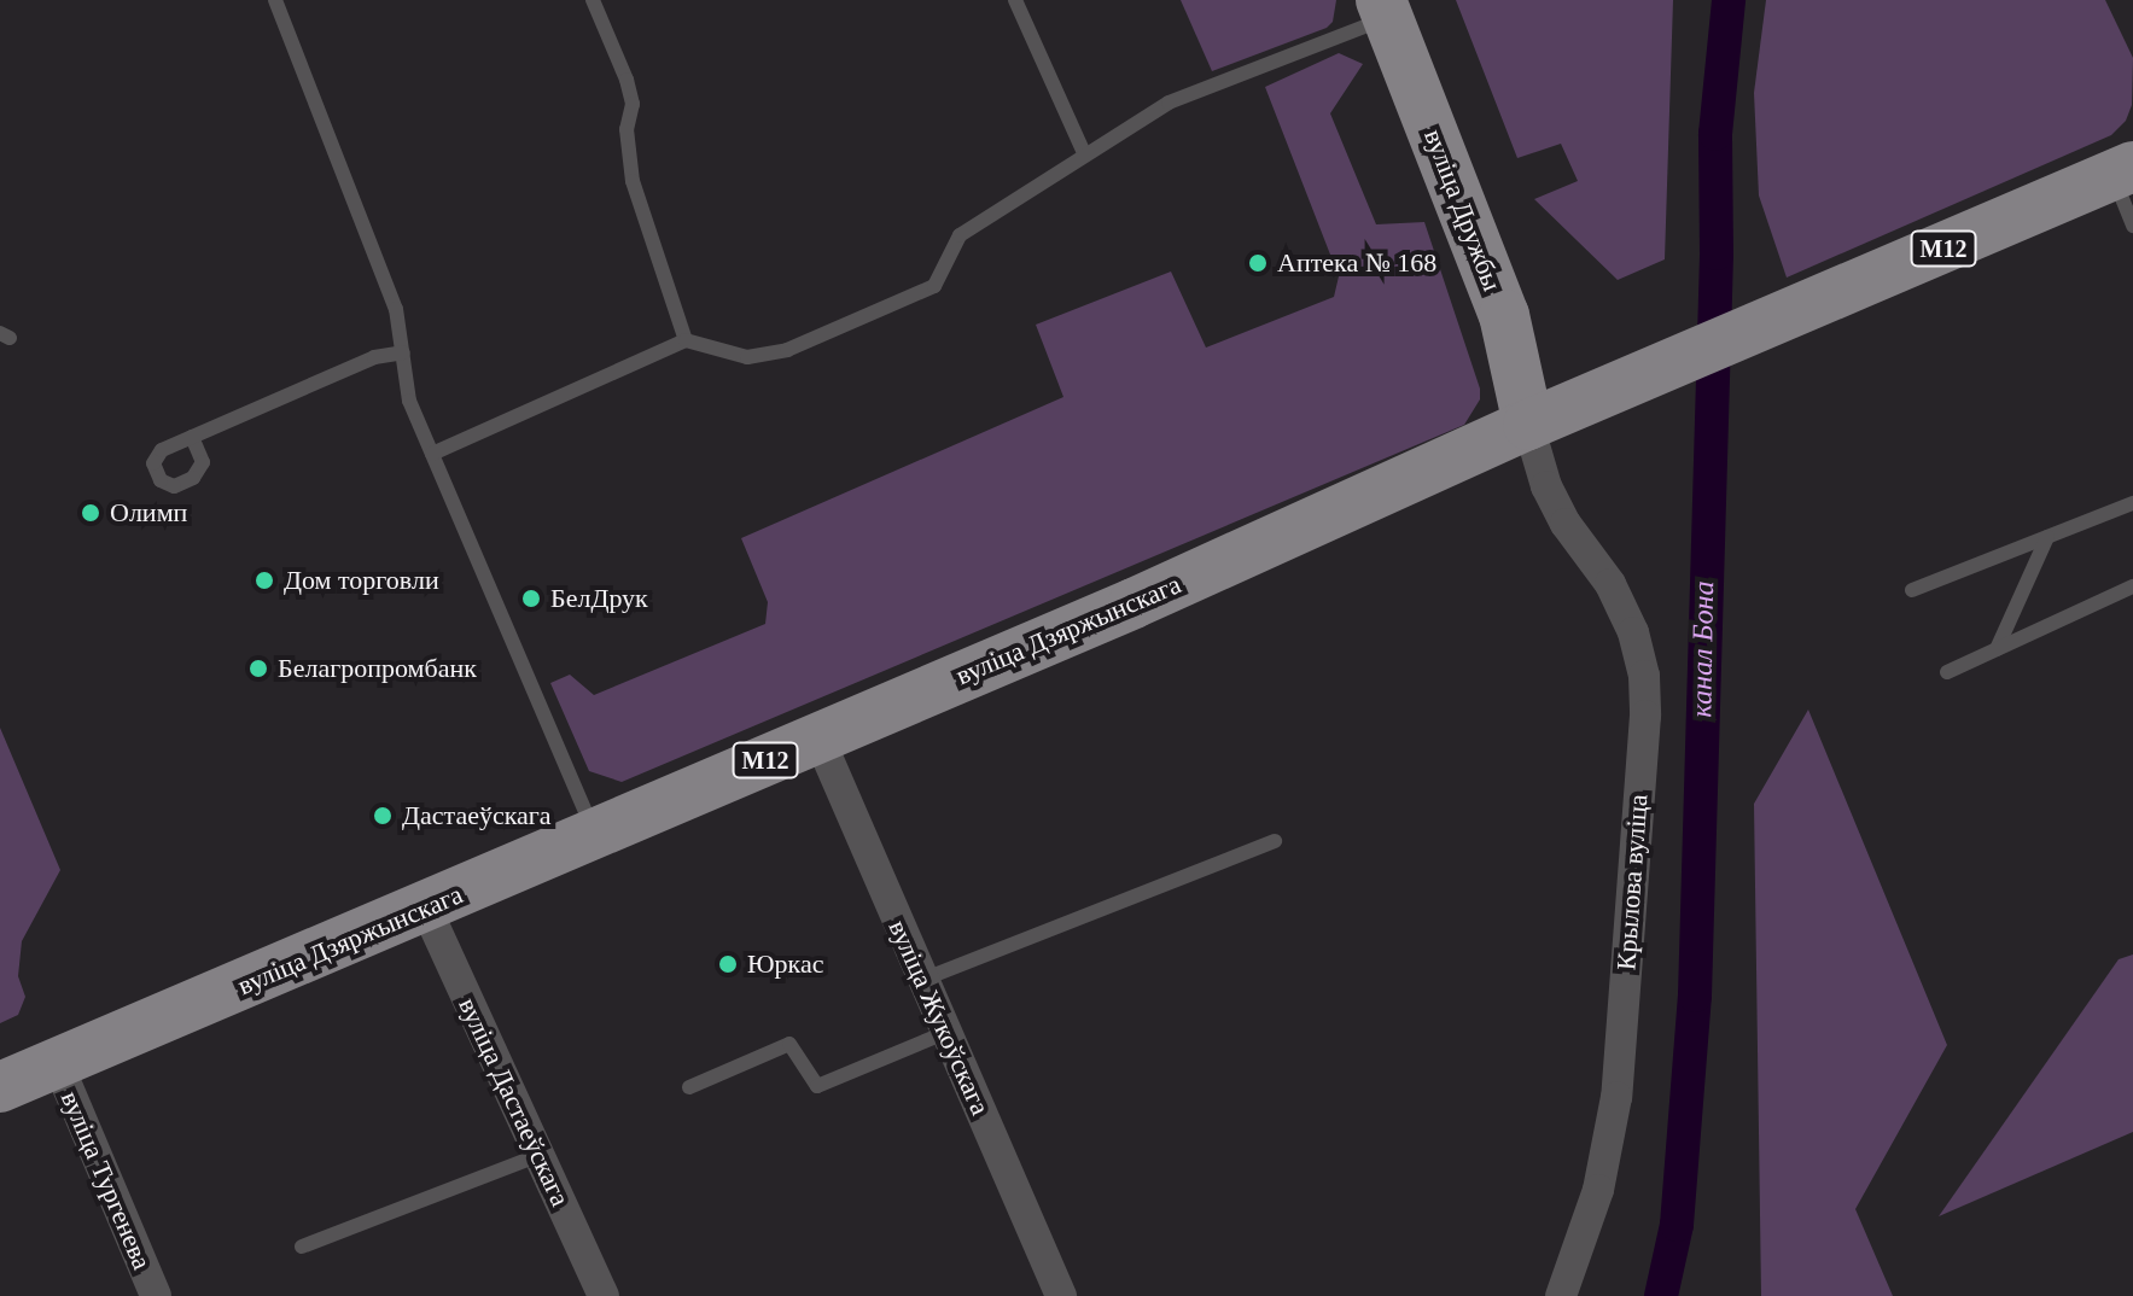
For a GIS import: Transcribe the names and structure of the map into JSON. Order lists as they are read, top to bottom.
{
  "streets": {
    "main road": ["вуліца Дружбы", "М12", "вуліца Дзяржынскага"],
    "street": [
      "Крылова вуліца",
      "вуліца Жукоўскага",
      "вуліца Дастаеўскага",
      "вуліца Тургенева"
    ]
  },
  "crossings": [
    ["вуліца Дружбы", "вуліца Дзяржынскага"],
    ["вуліца Дружбы", "Крылова вуліца"],
    ["вуліца Дзяржынскага", "Крылова вуліца"],
    ["вуліца Дзяржынскага", "вуліца Жукоўскага"],
    ["вуліца Дзяржынскага", "вуліца Дастаеўскага"],
    ["вуліца Дзяржынскага", "вуліца Тургенева"]
  ],
  "water": ["канал Бона"],
  "places": [
    "Аптека № 168",
    "Олимп",
    "Дом торговли",
    "БелДрук",
    "Белагропромбанк",
    "Дастаеўскага",
    "Юркас"
  ]
}
